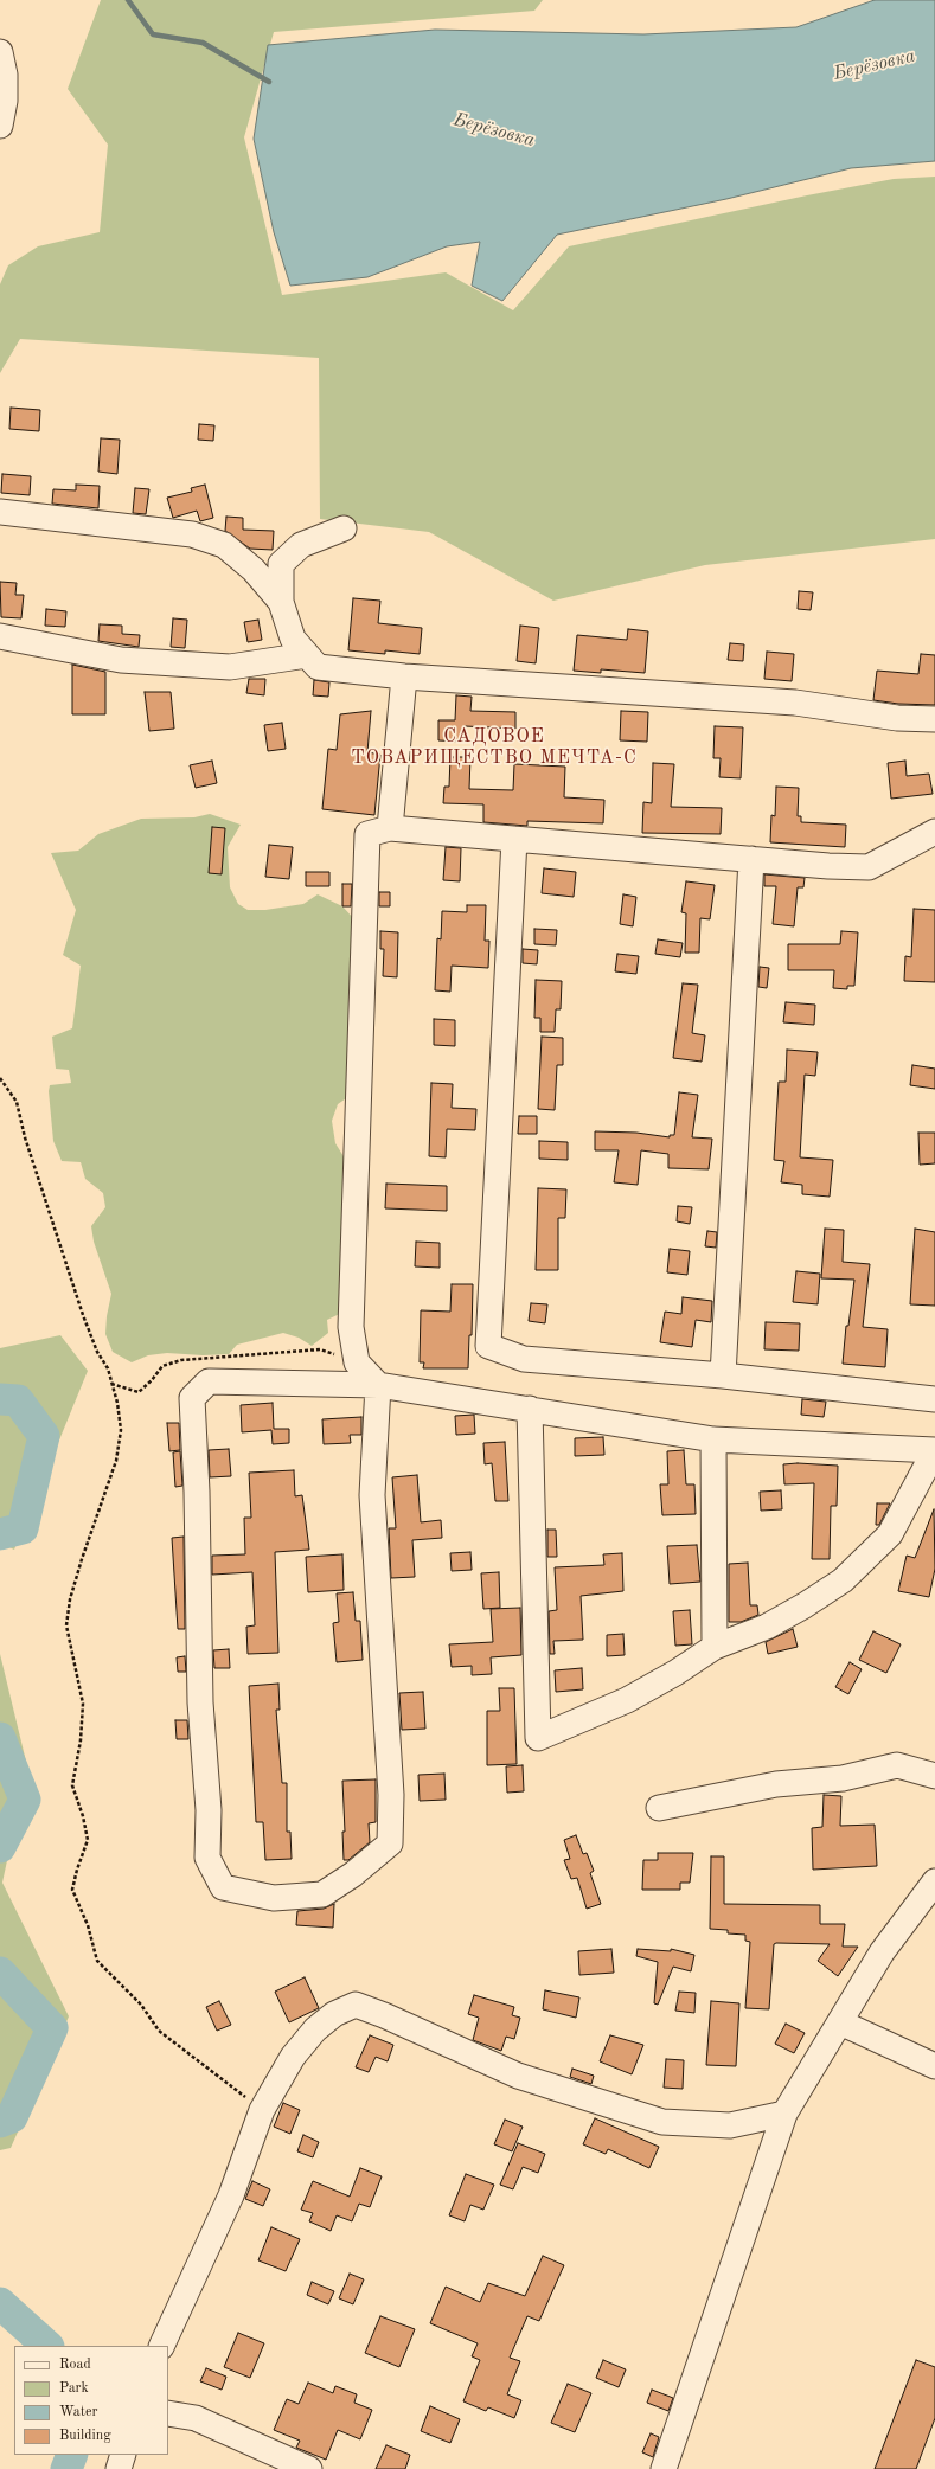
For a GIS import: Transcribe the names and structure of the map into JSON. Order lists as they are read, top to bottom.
{
  "districts": ["САДОВОЕ ТОВАРИЩЕСТВО МЕЧТА-С"],
  "water": ["Берёзовка"],
  "legend": [
    "Road",
    "Park",
    "Water",
    "Building"
  ]
}
